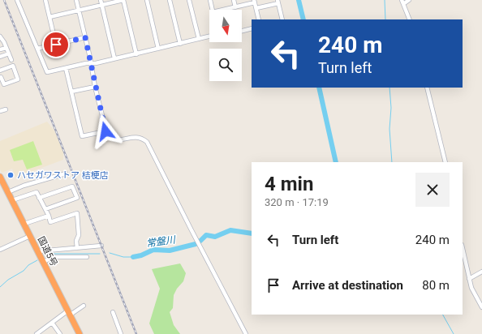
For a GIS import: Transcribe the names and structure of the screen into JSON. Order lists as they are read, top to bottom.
{
  "streets": {
    "highway": ["国道5号"]
  },
  "water": ["常盤川"],
  "places": ["ハセガワストア 桔梗店"],
  "north": "bottom",
  "page": {
    "turn": ["240 m", "Turn left"],
    "heading": ["4 min", "320 m · 17:19"],
    "list": [
      {
        "name": "Turn left",
        "value": "240 m"
      },
      {
        "name": "Arrive at destination",
        "value": "80 m"
      }
    ]
  }
}
